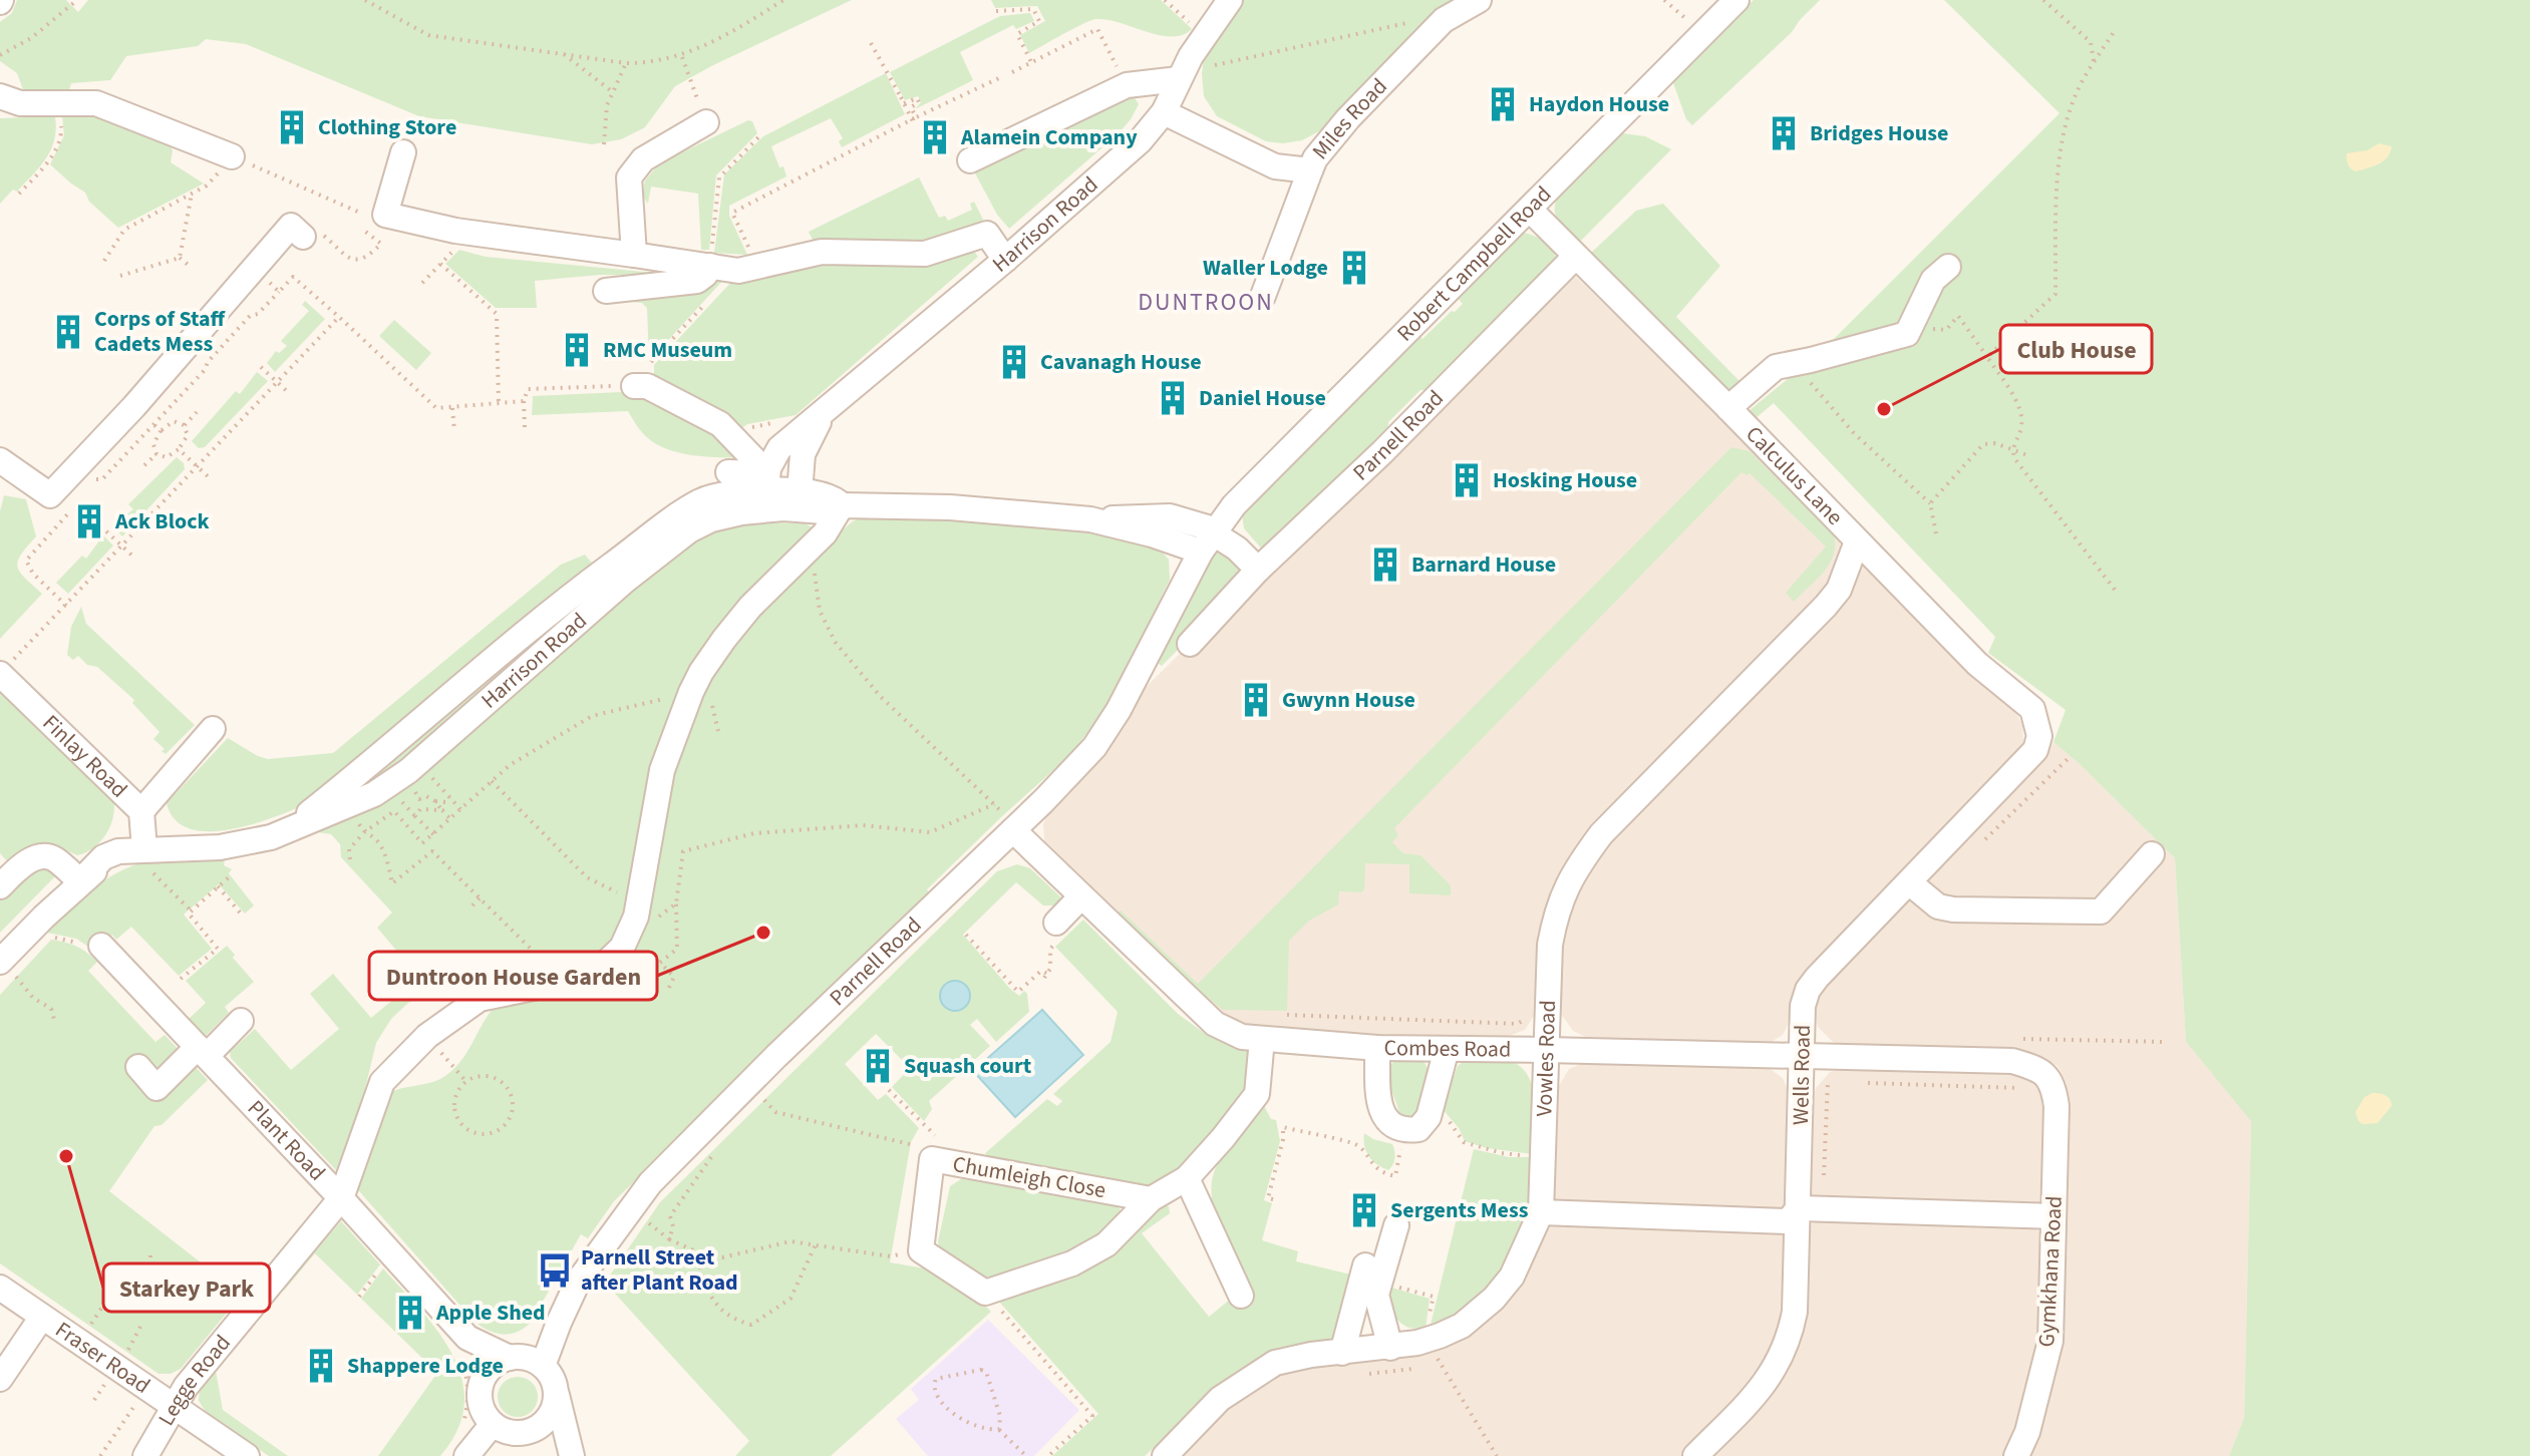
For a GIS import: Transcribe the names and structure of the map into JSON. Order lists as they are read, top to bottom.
{
  "streets": {
    "street": [
      "Miles Road",
      "Harrison Road",
      "Robert Campbell Road",
      "Parnell Road",
      "Calculus Lane",
      "Finlay Road",
      "Combes Road",
      "Vowles Road",
      "Wells Road",
      "Plant Road",
      "Chumleigh Close",
      "Gymkhana Road",
      "Fraser Road",
      "Legge Road"
    ]
  },
  "crossings": [
    ["Miles Road", "Harrison Road"],
    ["Harrison Road", "Finlay Road"],
    ["Robert Campbell Road", "Parnell Road"],
    ["Robert Campbell Road", "Calculus Lane"],
    ["Parnell Road", "Calculus Lane"],
    ["Parnell Road", "Combes Road"],
    ["Parnell Road", "Plant Road"],
    ["Calculus Lane", "Vowles Road"],
    ["Calculus Lane", "Wells Road"],
    ["Combes Road", "Vowles Road"],
    ["Combes Road", "Wells Road"],
    ["Combes Road", "Chumleigh Close"],
    ["Combes Road", "Gymkhana Road"],
    ["Plant Road", "Legge Road"],
    ["Fraser Road", "Legge Road"]
  ],
  "districts": ["DUNTROON"],
  "places": {
    "building": [
      "Haydon House",
      "Clothing Store",
      "Bridges House",
      "Alamein Company",
      "Waller Lodge",
      "Corps of Staff Cadets Mess",
      "RMC Museum",
      "Cavanagh House",
      "Daniel House",
      "Hosking House",
      "Ack Block",
      "Barnard House",
      "Gwynn House",
      "Squash court",
      "Sergents Mess",
      "Apple Shed",
      "Shappere Lodge"
    ],
    "other": ["Club House", "Duntroon House Garden", "Starkey Park"],
    "bus stop": ["Parnell Street after Plant Road"]
  }
}
